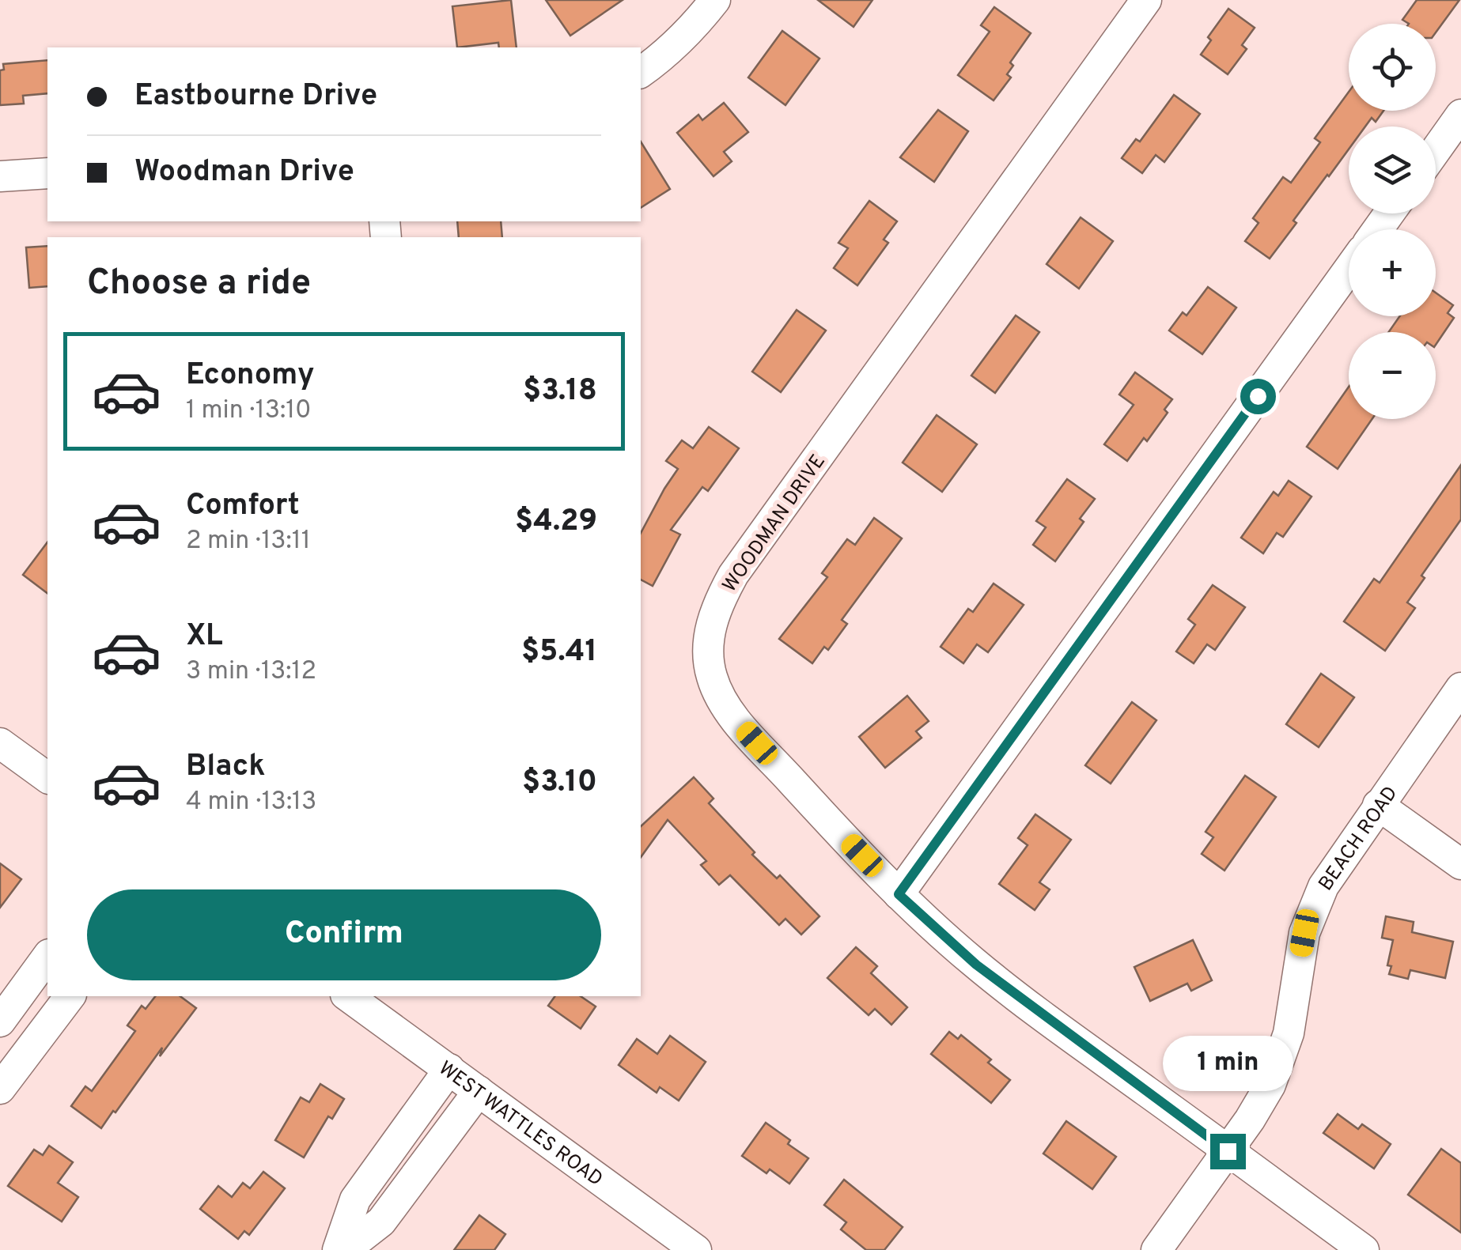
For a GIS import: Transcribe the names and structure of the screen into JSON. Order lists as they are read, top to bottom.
{
  "streets": {
    "street": ["WOODMAN DRIVE", "BEACH ROAD", "WEST WATTLES ROAD"]
  },
  "crossings": [
    ["WOODMAN DRIVE", "BEACH ROAD"]
  ],
  "page": {
    "map_buttons": ["+", "−"],
    "banner": ["Eastbourne Drive", "Woodman Drive"],
    "heading": "Choose a ride",
    "list": [
      {
        "name": "Economy",
        "note": "1 min · 13:10",
        "value": "$3.18"
      },
      {
        "name": "Comfort",
        "note": "2 min · 13:11",
        "value": "$4.29"
      },
      {
        "name": "XL",
        "note": "3 min · 13:12",
        "value": "$5.41"
      },
      {
        "name": "Black",
        "note": "4 min · 13:13",
        "value": "$3.10"
      }
    ],
    "buttons": "Confirm",
    "bubble": "1 min"
  }
}
